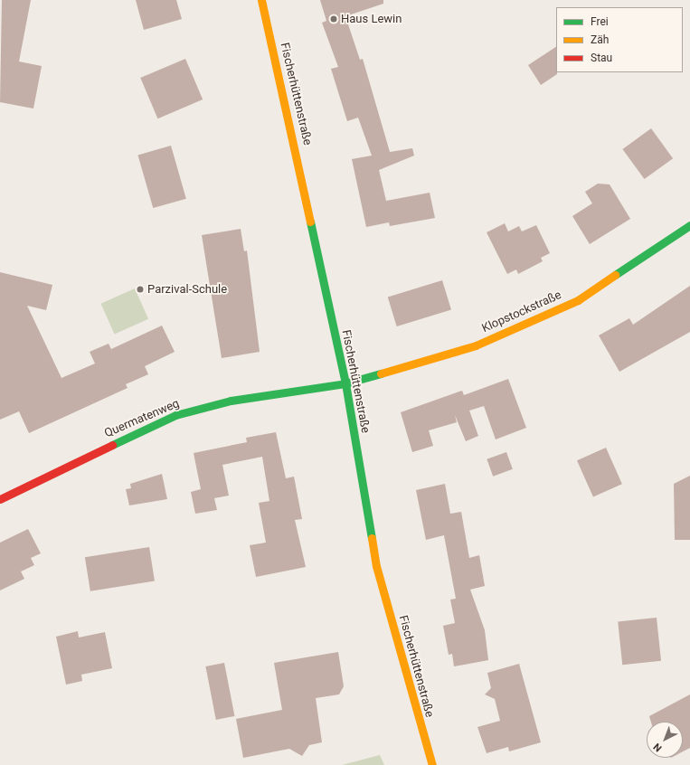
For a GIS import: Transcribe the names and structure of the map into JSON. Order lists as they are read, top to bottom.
{
  "streets": {
    "street": ["Fischerhüttenstraße", "Klopstockstraße", "Quermatenweg"]
  },
  "crossings": [
    ["Fischerhüttenstraße", "Klopstockstraße"],
    ["Fischerhüttenstraße", "Quermatenweg"],
    ["Klopstockstraße", "Quermatenweg"]
  ],
  "places": ["Haus Lewin", "Parzival-Schule"],
  "legend": ["Frei", "Zäh", "Stau"],
  "north": "bottom left"
}
